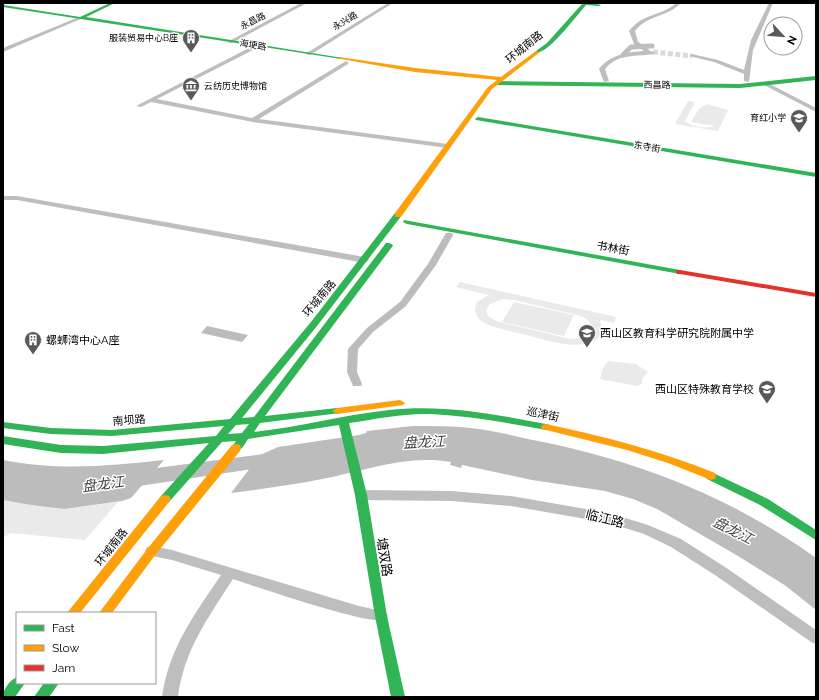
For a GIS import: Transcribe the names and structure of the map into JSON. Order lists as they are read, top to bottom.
{
  "streets": {
    "main road": [
      "海埂路",
      "环城南路",
      "西昌路",
      "东寺街",
      "书林街",
      "巡津街",
      "南坝路",
      "塘双路"
    ],
    "street": ["永昌路", "永兴路", "临江路"]
  },
  "crossings": [
    ["永昌路", "海埂路"],
    ["永兴路", "海埂路"],
    ["海埂路", "环城南路"],
    ["海埂路", "西昌路"],
    ["环城南路", "西昌路"],
    ["环城南路", "东寺街"],
    ["环城南路", "南坝路"],
    ["巡津街", "南坝路"],
    ["巡津街", "塘双路"],
    ["临江路", "塘双路"]
  ],
  "water": ["盘龙江"],
  "places": {
    "building": ["服装贸易中心B座", "螺蛳湾中心A座"],
    "museum": ["云纺历史博物馆"],
    "school or university": ["育红小学", "西山区教育科学研究院附属中学", "西山区特殊教育学校"]
  },
  "legend": ["Fast", "Slow", "Jam"],
  "north": "bottom right"
}
